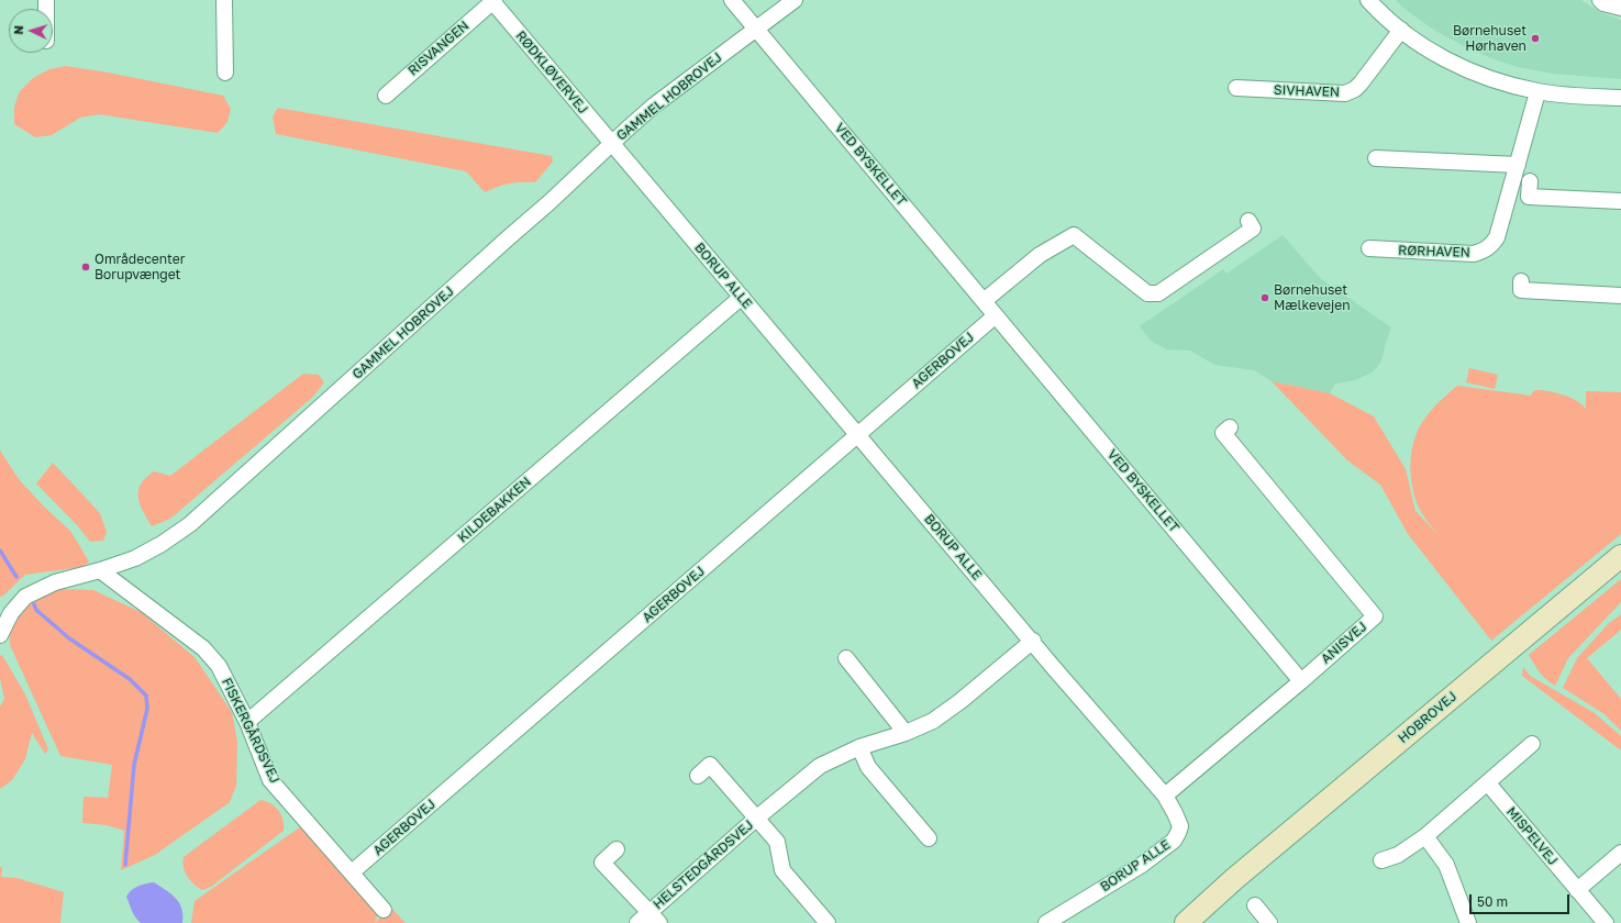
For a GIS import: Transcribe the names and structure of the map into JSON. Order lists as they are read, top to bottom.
{
  "streets": {
    "main road": ["HOBROVEJ"],
    "street": [
      "RISVANGEN",
      "RØDKLØVERVEJ",
      "SIVHAVEN",
      "GAMMEL HOBROVEJ",
      "VED BYSKELLET",
      "RØRHAVEN",
      "BORUP ALLE",
      "AGERBOVEJ",
      "KILDEBAKKEN",
      "ANISVEJ",
      "FISKERGÅRDSVEJ",
      "MISPELVEJ",
      "HELSTEDGÅRDSVEJ"
    ]
  },
  "crossings": [
    ["RISVANGEN", "RØDKLØVERVEJ"],
    ["RØDKLØVERVEJ", "GAMMEL HOBROVEJ"],
    ["RØDKLØVERVEJ", "BORUP ALLE"],
    ["GAMMEL HOBROVEJ", "VED BYSKELLET"],
    ["GAMMEL HOBROVEJ", "BORUP ALLE"],
    ["GAMMEL HOBROVEJ", "FISKERGÅRDSVEJ"],
    ["VED BYSKELLET", "AGERBOVEJ"],
    ["VED BYSKELLET", "ANISVEJ"],
    ["BORUP ALLE", "AGERBOVEJ"],
    ["BORUP ALLE", "KILDEBAKKEN"],
    ["BORUP ALLE", "ANISVEJ"],
    ["BORUP ALLE", "HELSTEDGÅRDSVEJ"],
    ["AGERBOVEJ", "FISKERGÅRDSVEJ"],
    ["KILDEBAKKEN", "FISKERGÅRDSVEJ"]
  ],
  "places": ["Børnehuset Hørhaven", "Områdecenter Borupvænget", "Børnehuset Mælkevejen"],
  "scale_bar": "50 m",
  "north": "left"
}
